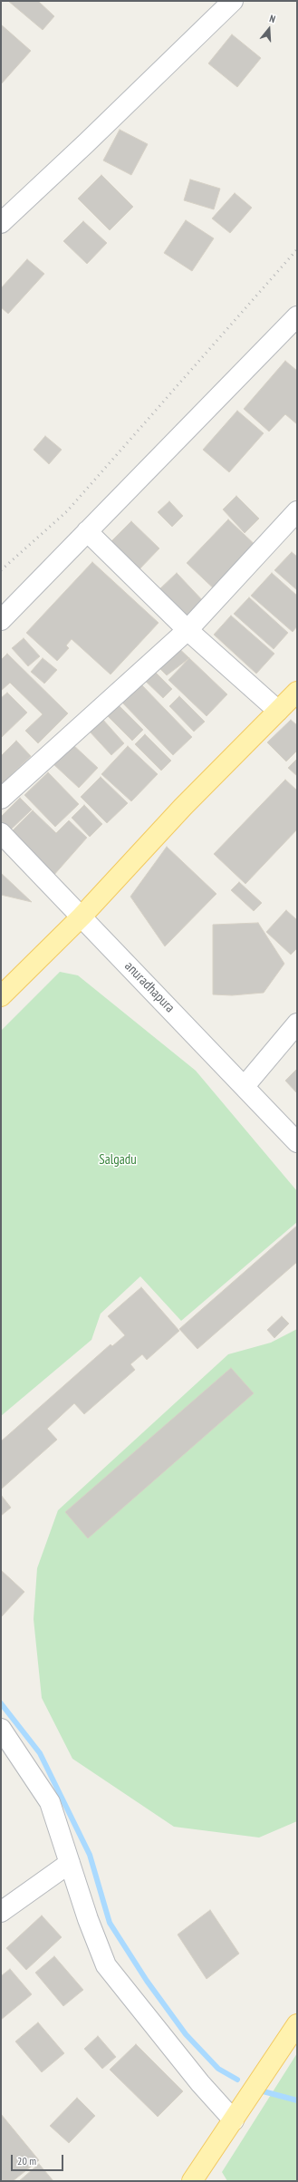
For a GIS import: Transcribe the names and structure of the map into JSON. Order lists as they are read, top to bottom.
{
  "streets": {
    "street": ["anuradhapura"]
  },
  "parks": ["Salgadu"],
  "scale_bar": "20 m",
  "north": "top"
}
